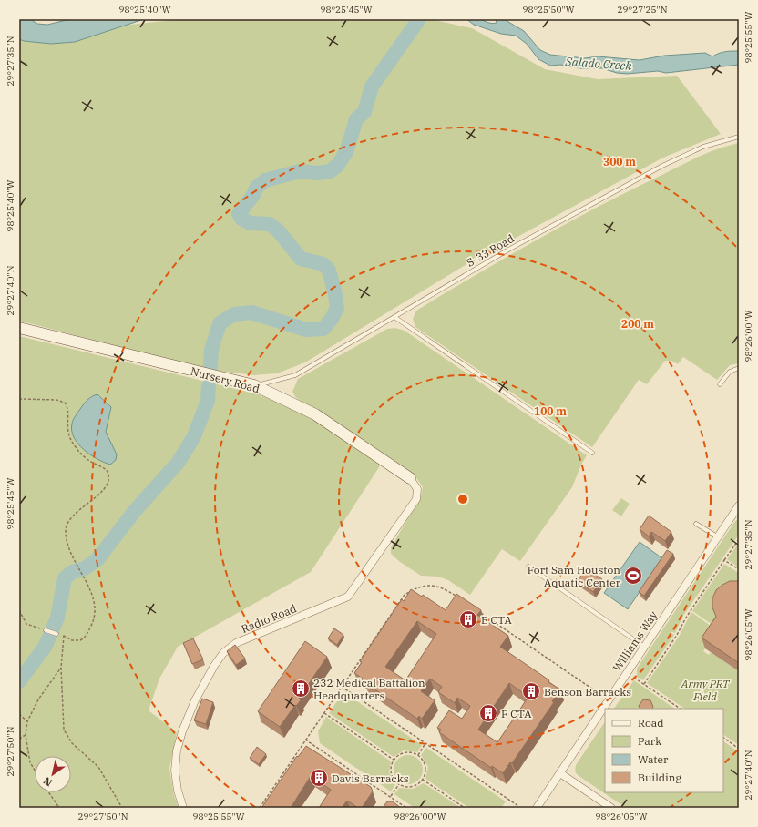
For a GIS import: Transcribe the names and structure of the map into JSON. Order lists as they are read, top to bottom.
{
  "streets": {
    "street": ["Nursery Road", "Radio Road", "Williams Way"],
    "lane": ["S-33 Road"]
  },
  "crossings": [
    ["S-33 Road", "Nursery Road"],
    ["Nursery Road", "Radio Road"]
  ],
  "water": ["Salado Creek"],
  "parks": ["Army PRT Field"],
  "places": {
    "sports": ["Fort Sam Houston Aquatic Center"],
    "building": [
      "E CTA",
      "232 Medical Battalion Headquarters",
      "Benson Barracks",
      "F CTA",
      "Davis Barracks"
    ]
  },
  "legend": [
    "Road",
    "Park",
    "Water",
    "Building"
  ],
  "north": "bottom left",
  "coordinates": [
    "98°25'40\"W",
    "98°25'45\"W",
    "98°25'50\"W",
    "29°27'25\"N",
    "98°25'55\"W",
    "29°27'35\"N",
    "29°27'40\"N",
    "98°26'00\"W",
    "98°26'05\"W",
    "29°27'50\"N"
  ],
  "rings": ["300 m", "200 m", "100 m"]
}
